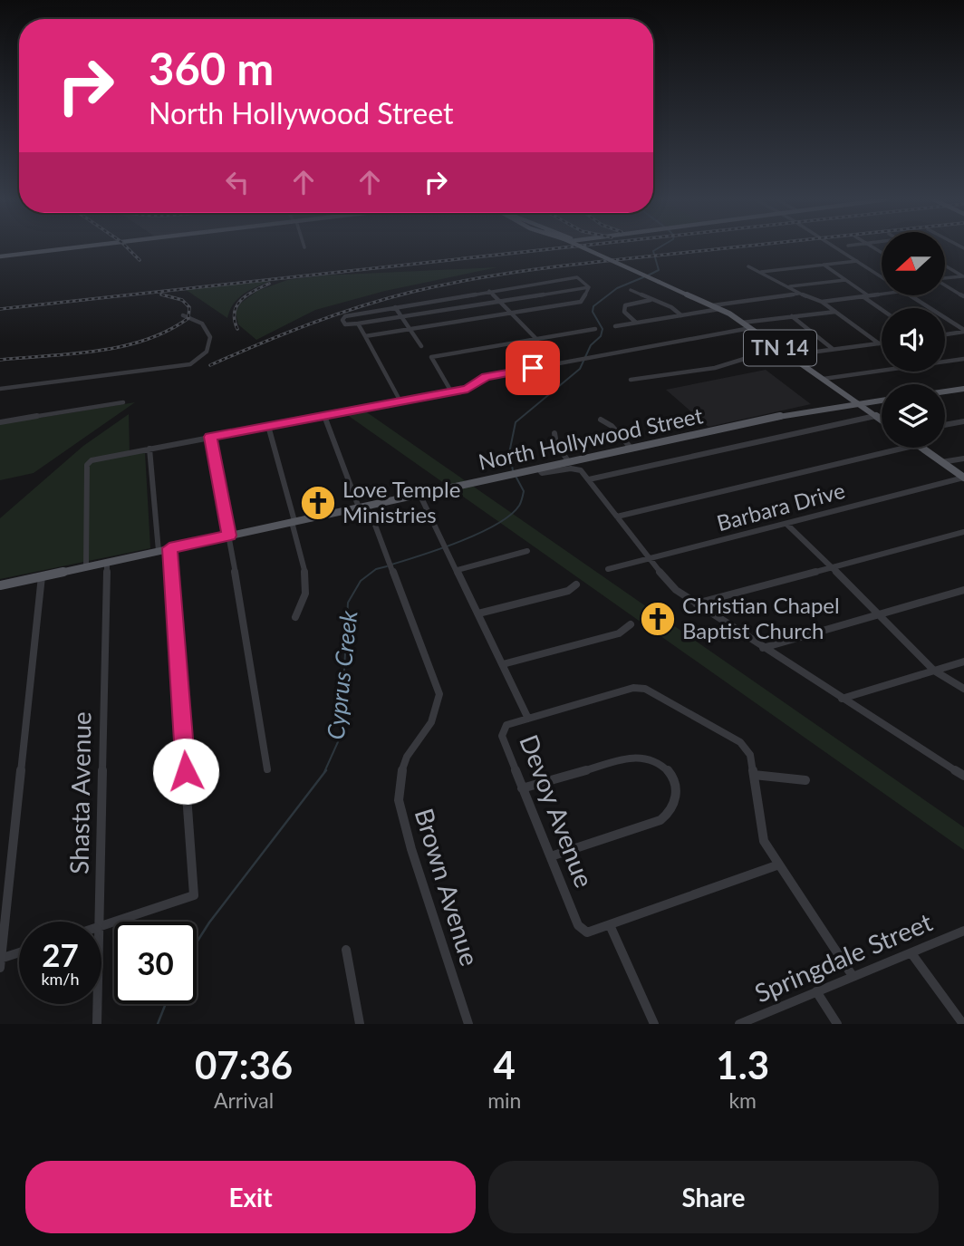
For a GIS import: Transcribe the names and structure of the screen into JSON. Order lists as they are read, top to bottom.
{
  "streets": {
    "main road": ["TN 14", "North Hollywood Street"],
    "street": [
      "Barbara Drive",
      "Shasta Avenue",
      "Devoy Avenue",
      "Brown Avenue",
      "Springdale Street"
    ]
  },
  "crossings": [
    ["TN 14", "North Hollywood Street"],
    ["North Hollywood Street", "Shasta Avenue"],
    ["North Hollywood Street", "Devoy Avenue"],
    ["North Hollywood Street", "Brown Avenue"]
  ],
  "water": ["Cyprus Creek"],
  "places": {
    "church": ["Love Temple Ministries", "Christian Chapel Baptist Church"]
  },
  "north": "left",
  "page": {
    "turn": ["360 m", "North Hollywood Street"],
    "speed": "27 km/h",
    "limit": "30",
    "eta": [
      "07:36",
      "Arrival",
      "4",
      "min",
      "1.3",
      "km"
    ],
    "buttons": ["Exit", "Share"]
  }
}
